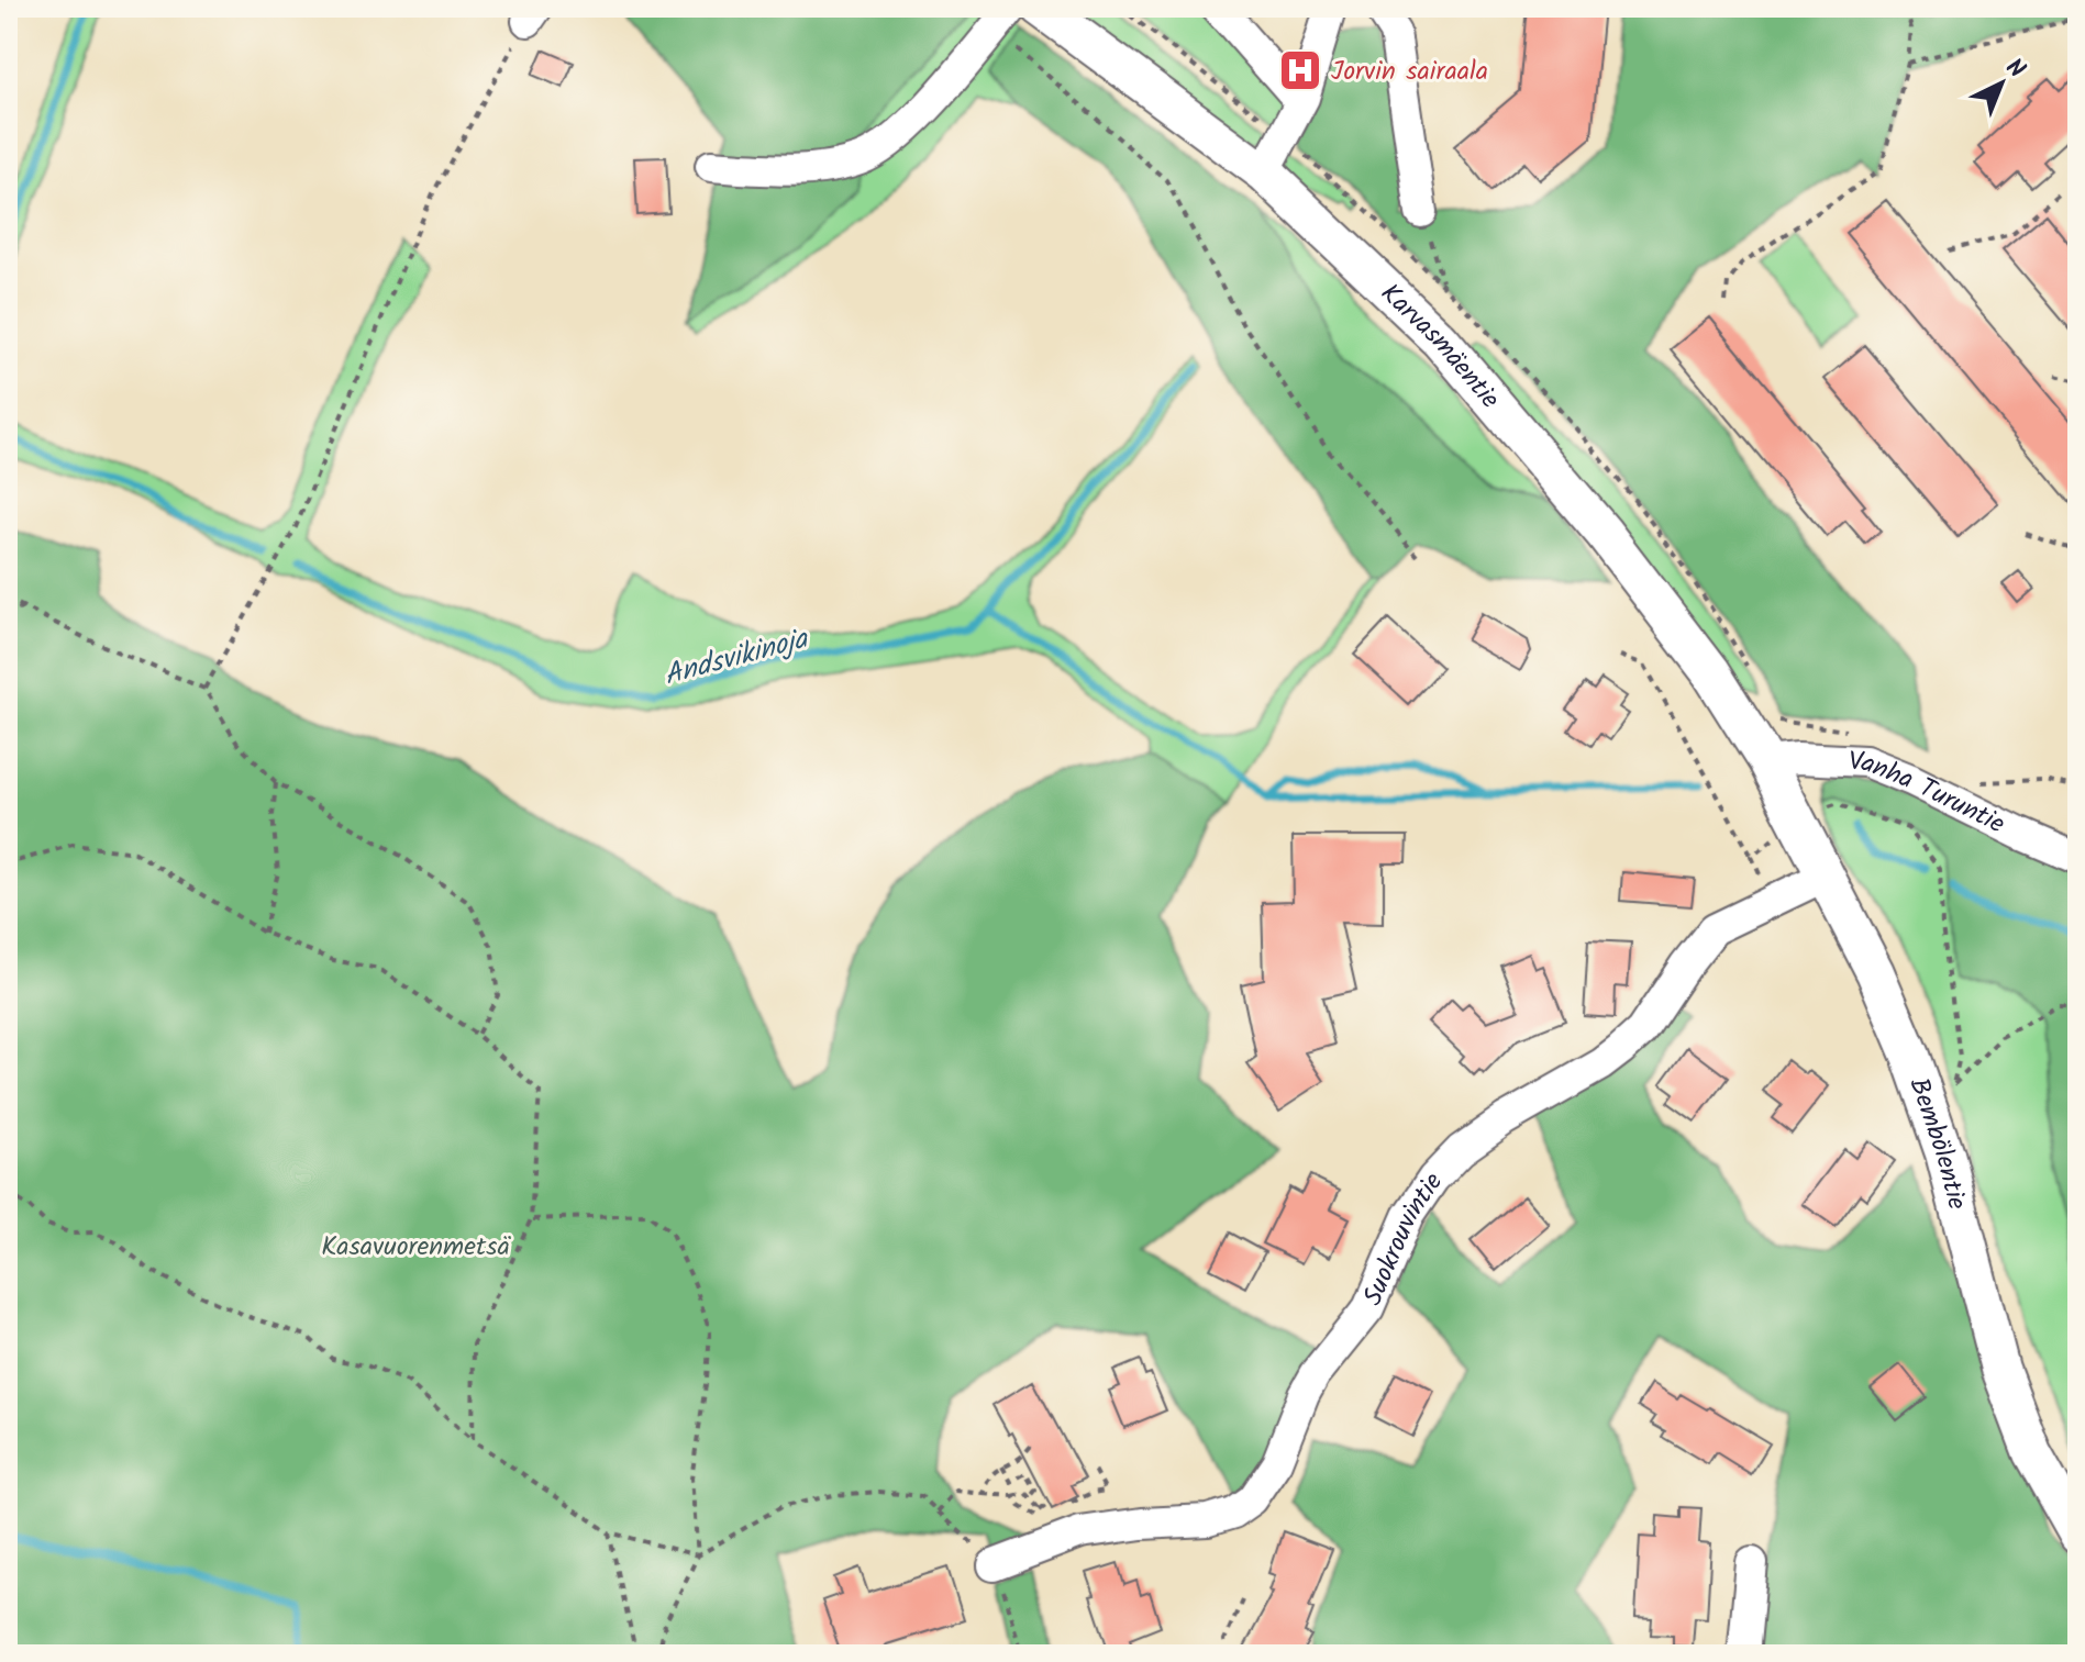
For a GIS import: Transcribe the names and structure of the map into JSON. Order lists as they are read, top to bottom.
{
  "streets": {
    "main road": ["Karvasmäentie", "Bembölentie"],
    "street": ["Vanha Turuntie", "Suokrouvintie"]
  },
  "crossings": [
    ["Karvasmäentie", "Vanha Turuntie"],
    ["Karvasmäentie", "Bembölentie"],
    ["Vanha Turuntie", "Bembölentie"],
    ["Bembölentie", "Suokrouvintie"]
  ],
  "water": ["Andsvikinoja"],
  "parks": ["Kasavuorenmetsä"],
  "places": {
    "hospital": ["Jorvin sairaala"]
  },
  "north": "top right"
}
